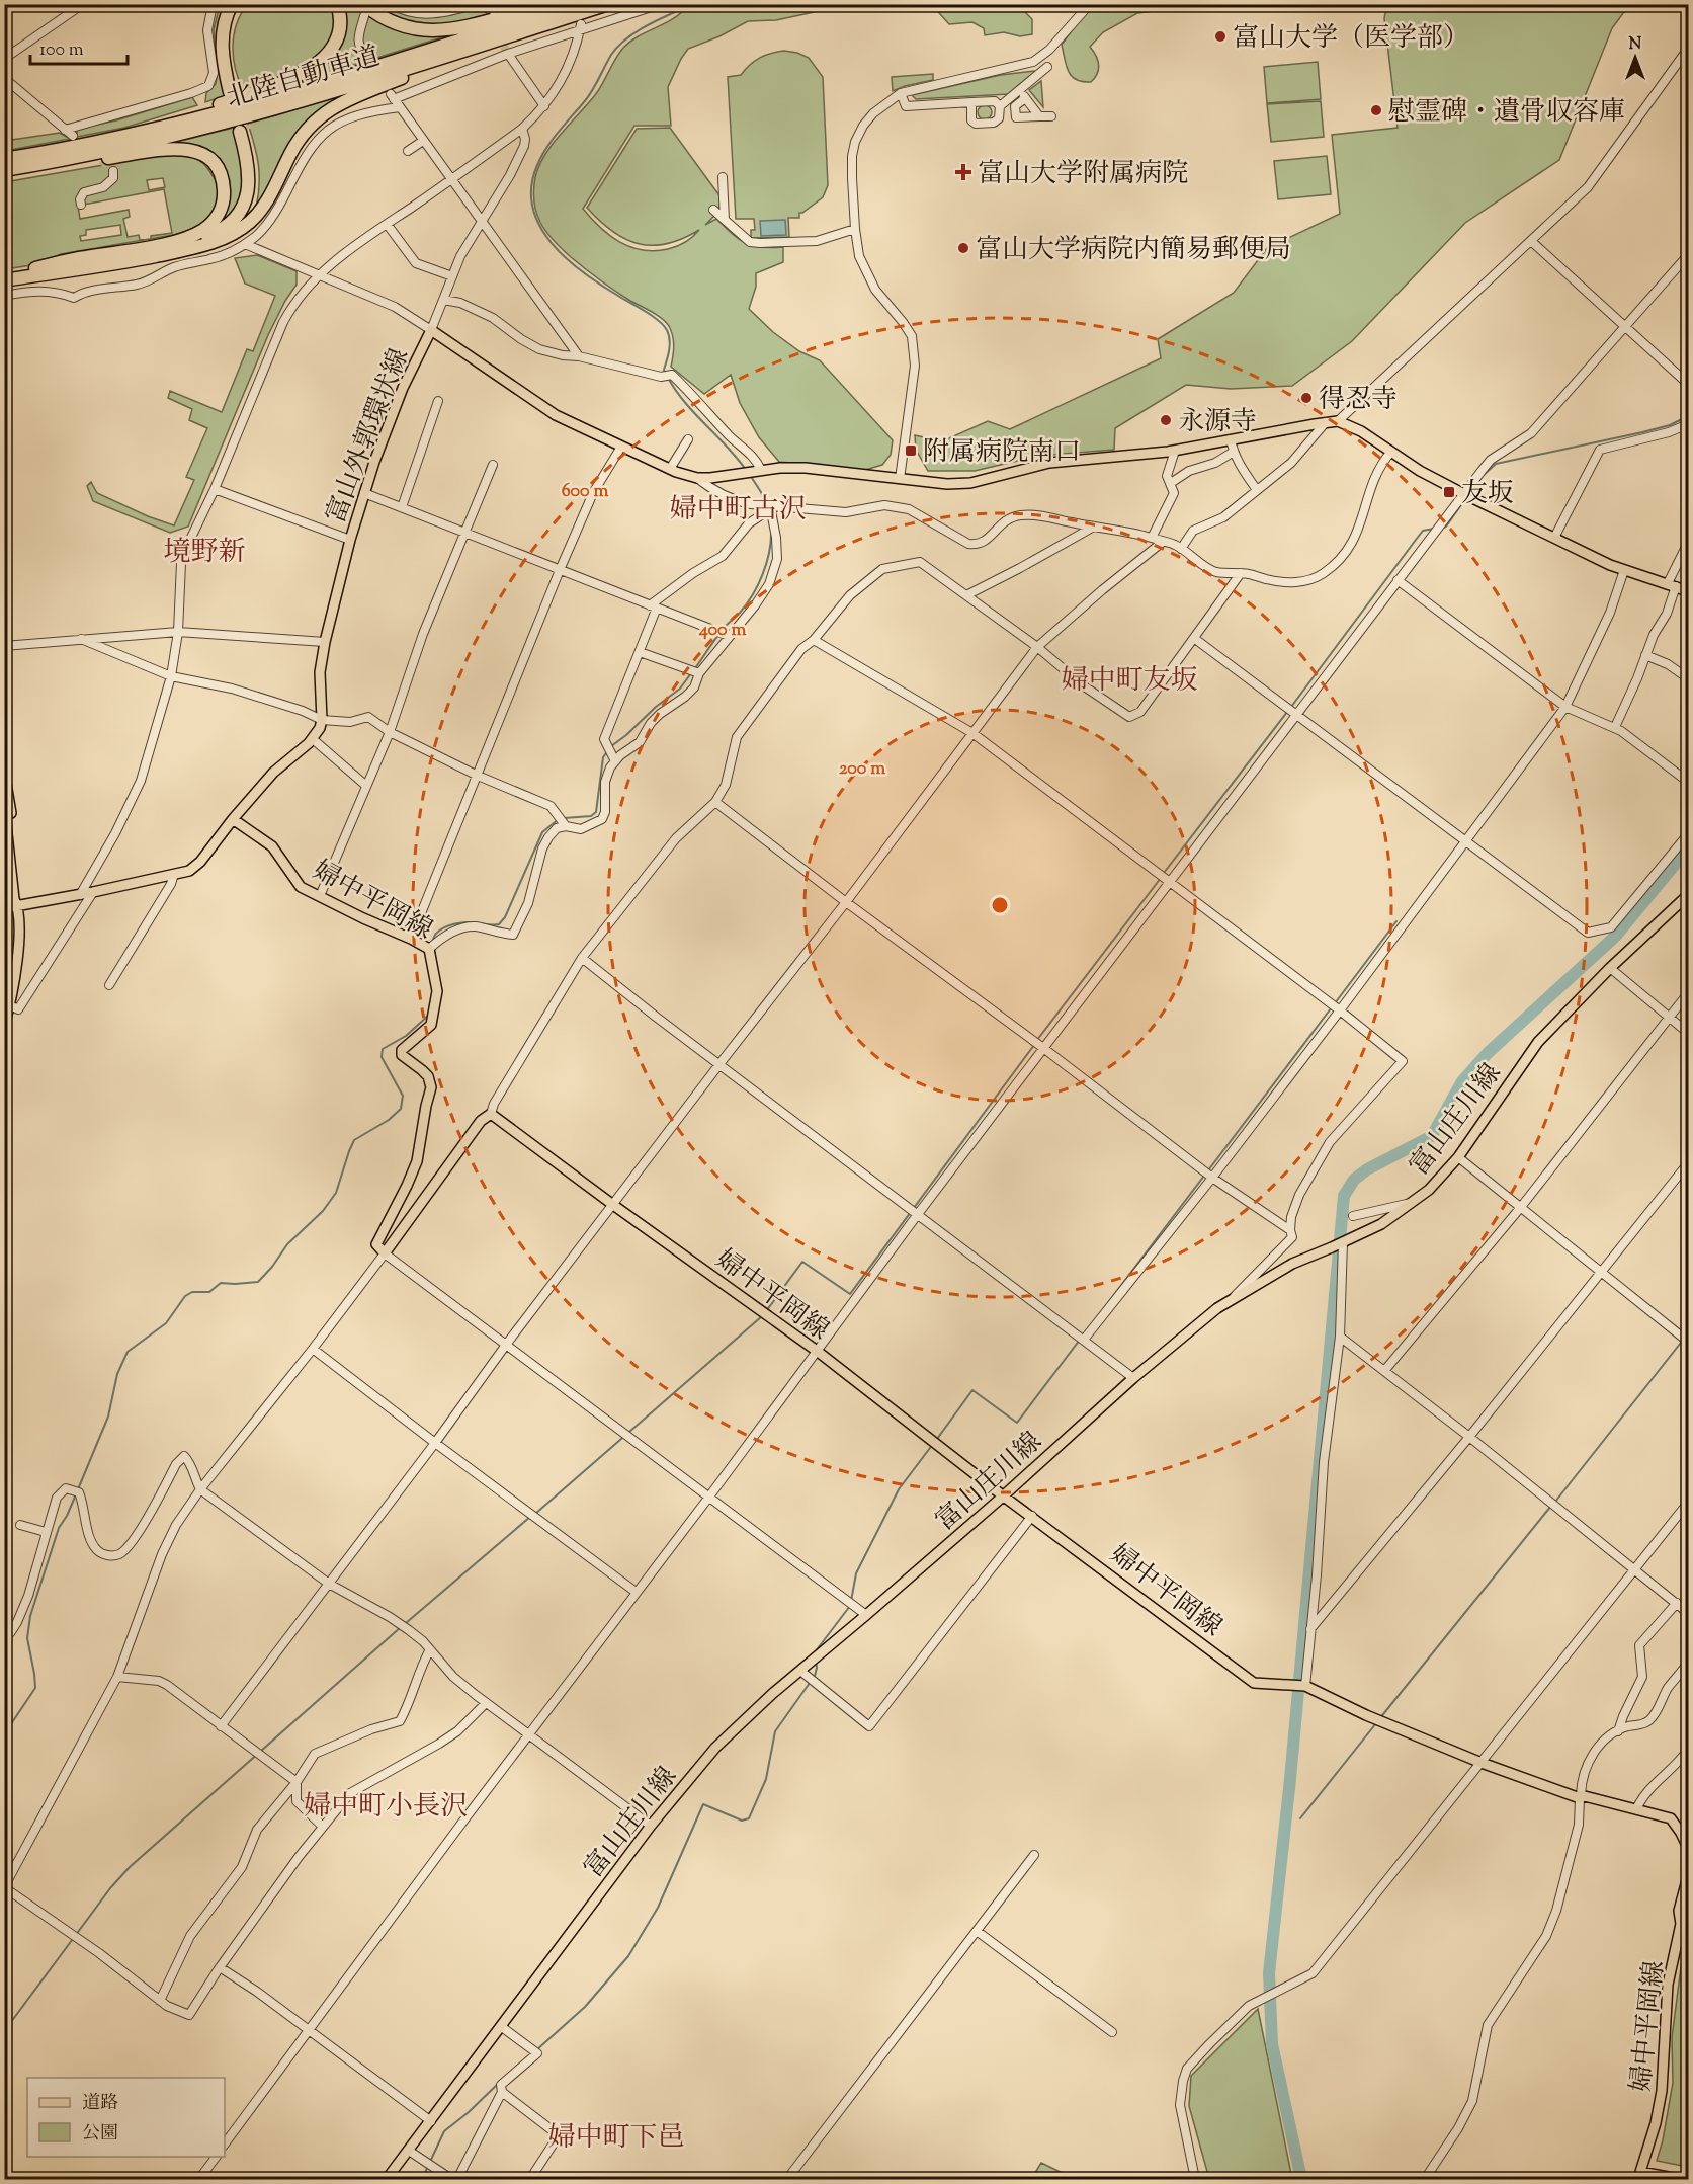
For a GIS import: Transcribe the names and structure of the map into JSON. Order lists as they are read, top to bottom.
{
  "streets": {
    "highway": ["北陸自動車道"],
    "main road": ["富山外郭環状線", "婦中平岡線", "富山庄川線"]
  },
  "crossings": [
    ["富山外郭環状線", "婦中平岡線"],
    ["婦中平岡線", "富山庄川線"]
  ],
  "districts": [
    "婦中町古沢",
    "境野新",
    "婦中町友坂",
    "婦中町小長沢",
    "婦中町下邑"
  ],
  "places": {
    "other": [
      "富山大学（医学部）",
      "慰霊碑・遺骨収容庫",
      "富山大学病院内簡易郵便局",
      "得忍寺",
      "永源寺"
    ],
    "health": ["富山大学附属病院"],
    "transit": ["附属病院南口", "友坂"]
  },
  "legend": ["道路", "公園"],
  "scale_bar": "100 m",
  "north": "top",
  "rings": ["600 m", "400 m", "200 m"]
}
